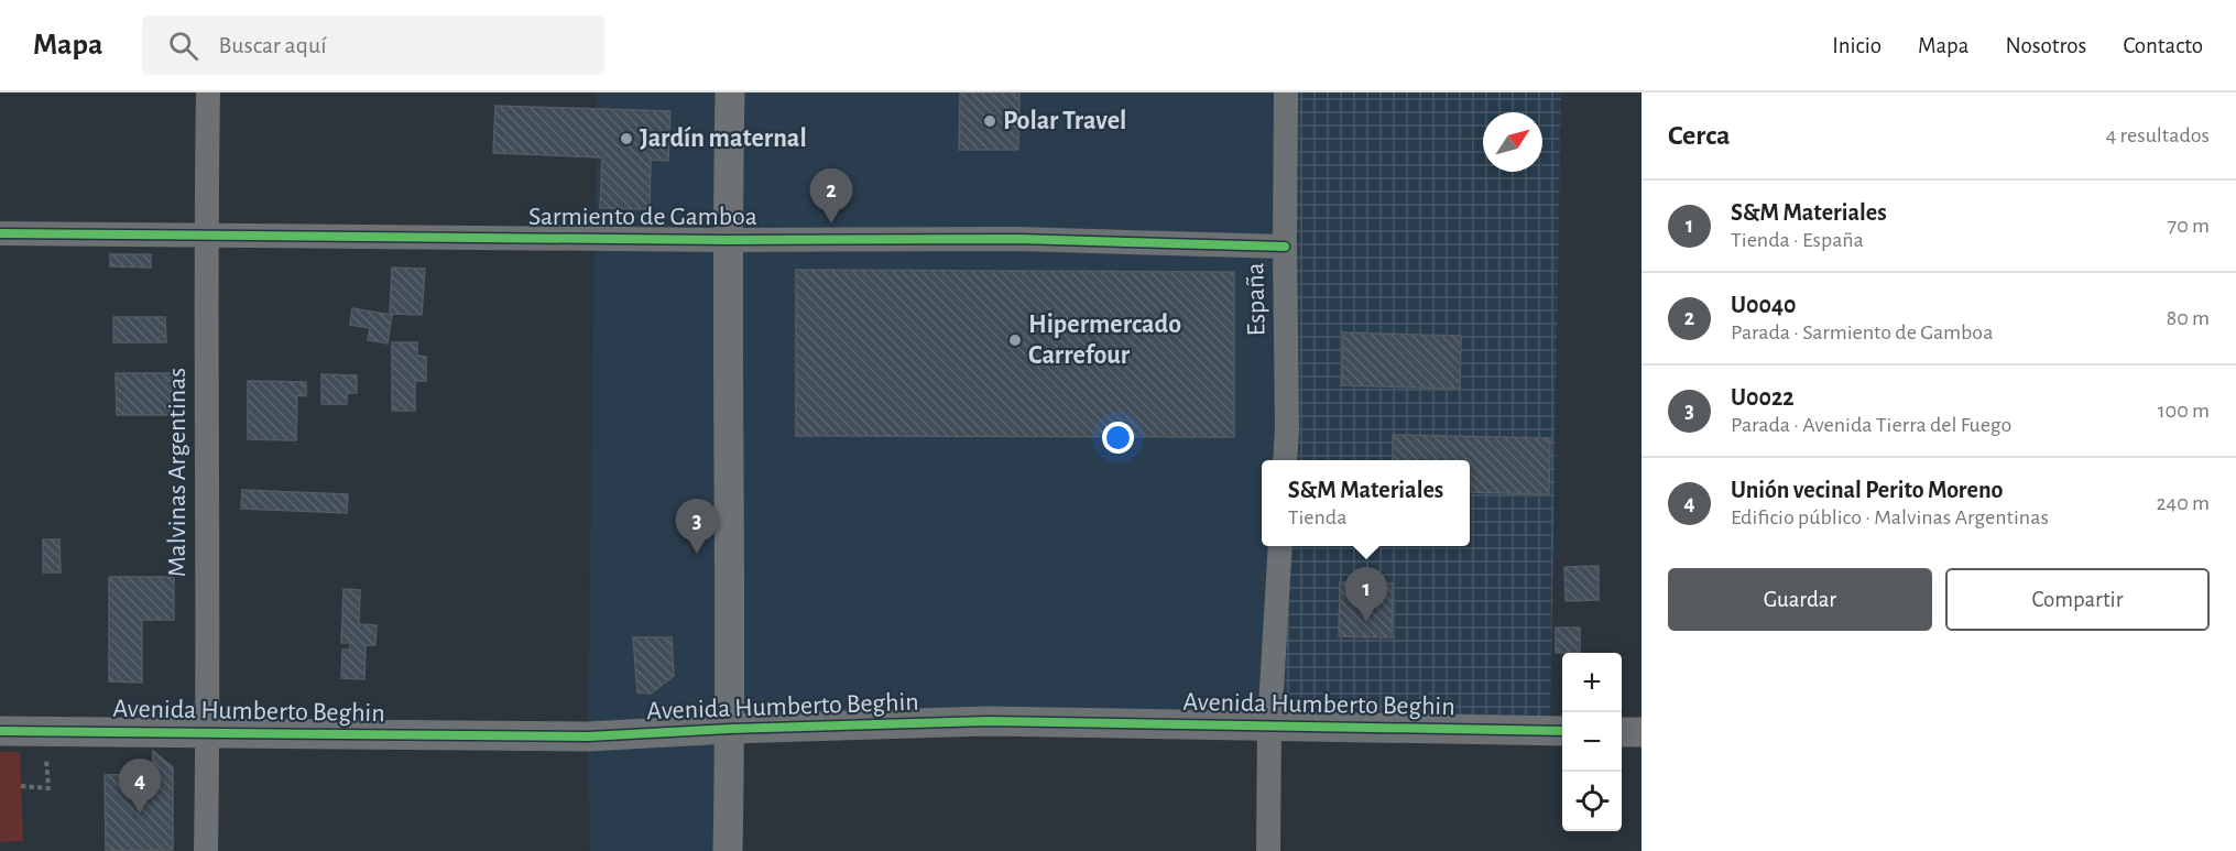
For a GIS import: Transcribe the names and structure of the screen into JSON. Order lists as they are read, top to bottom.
{
  "streets": {
    "street": [
      "Sarmiento de Gamboa",
      "España",
      "Malvinas Argentinas",
      "Avenida Humberto Beghin"
    ]
  },
  "crossings": [
    ["Sarmiento de Gamboa", "España"],
    ["Sarmiento de Gamboa", "Malvinas Argentinas"],
    ["Malvinas Argentinas", "Avenida Humberto Beghin"]
  ],
  "places": ["Polar Travel", "Jardín maternal", "Hipermercado Carrefour"],
  "north": "top right",
  "page": {
    "header": "Mapa",
    "search": "Buscar aquí",
    "nav": [
      "Inicio",
      "Mapa",
      "Nosotros",
      "Contacto"
    ],
    "heading": ["Cerca", "4 resultados"],
    "pins": [
      "2",
      "3",
      "1",
      "4"
    ],
    "list": [
      {
        "mark": "1",
        "name": "S&M Materiales",
        "note": "Tienda · España",
        "value": "70 m"
      },
      {
        "mark": "2",
        "name": "U0040",
        "note": "Parada · Sarmiento de Gamboa",
        "value": "80 m"
      },
      {
        "mark": "3",
        "name": "U0022",
        "note": "Parada · Avenida Tierra del Fuego",
        "value": "100 m"
      },
      {
        "mark": "4",
        "name": "Unión vecinal Perito Moreno",
        "note": "Edificio público · Malvinas Argentinas",
        "value": "240 m"
      }
    ],
    "popup": ["S&M Materiales", "Tienda"],
    "buttons": ["Guardar", "Compartir"],
    "map_buttons": ["+", "−"]
  }
}
